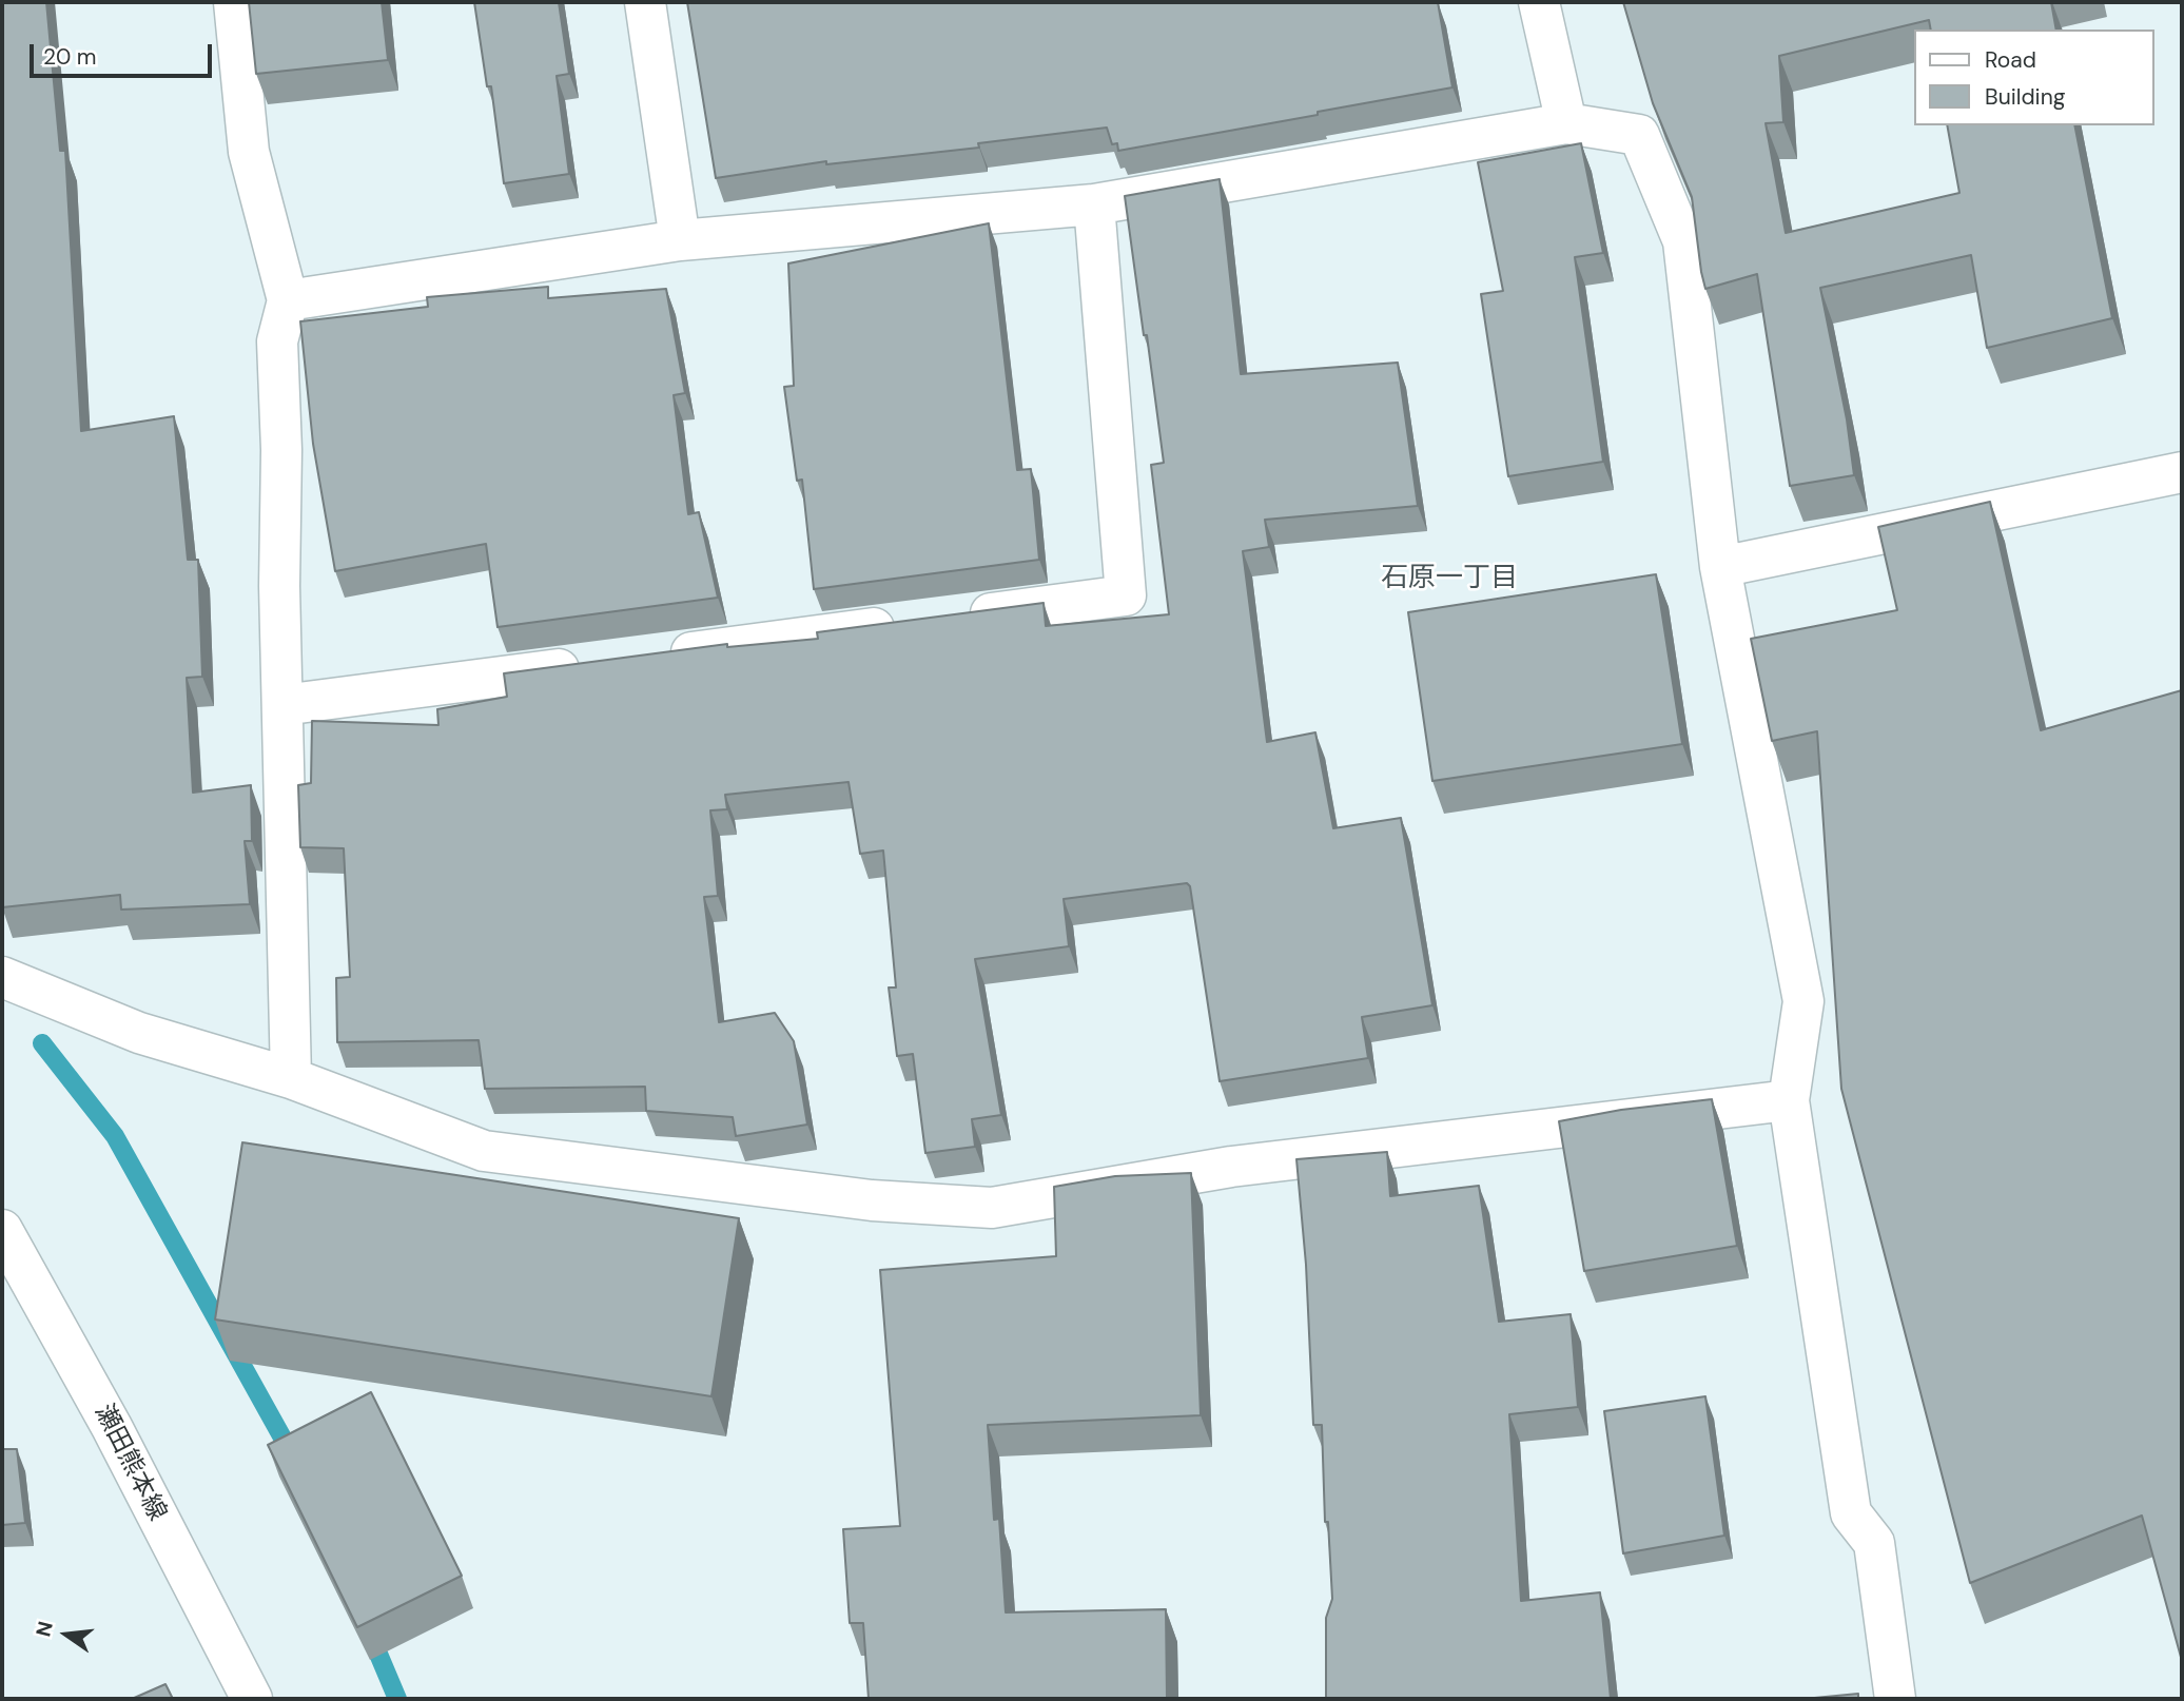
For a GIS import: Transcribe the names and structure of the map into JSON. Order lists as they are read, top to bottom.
{
  "streets": {
    "street": ["瀬田熊本線"]
  },
  "districts": ["石原一丁目"],
  "legend": ["Road", "Building"],
  "scale_bar": "20 m",
  "north": "left"
}
